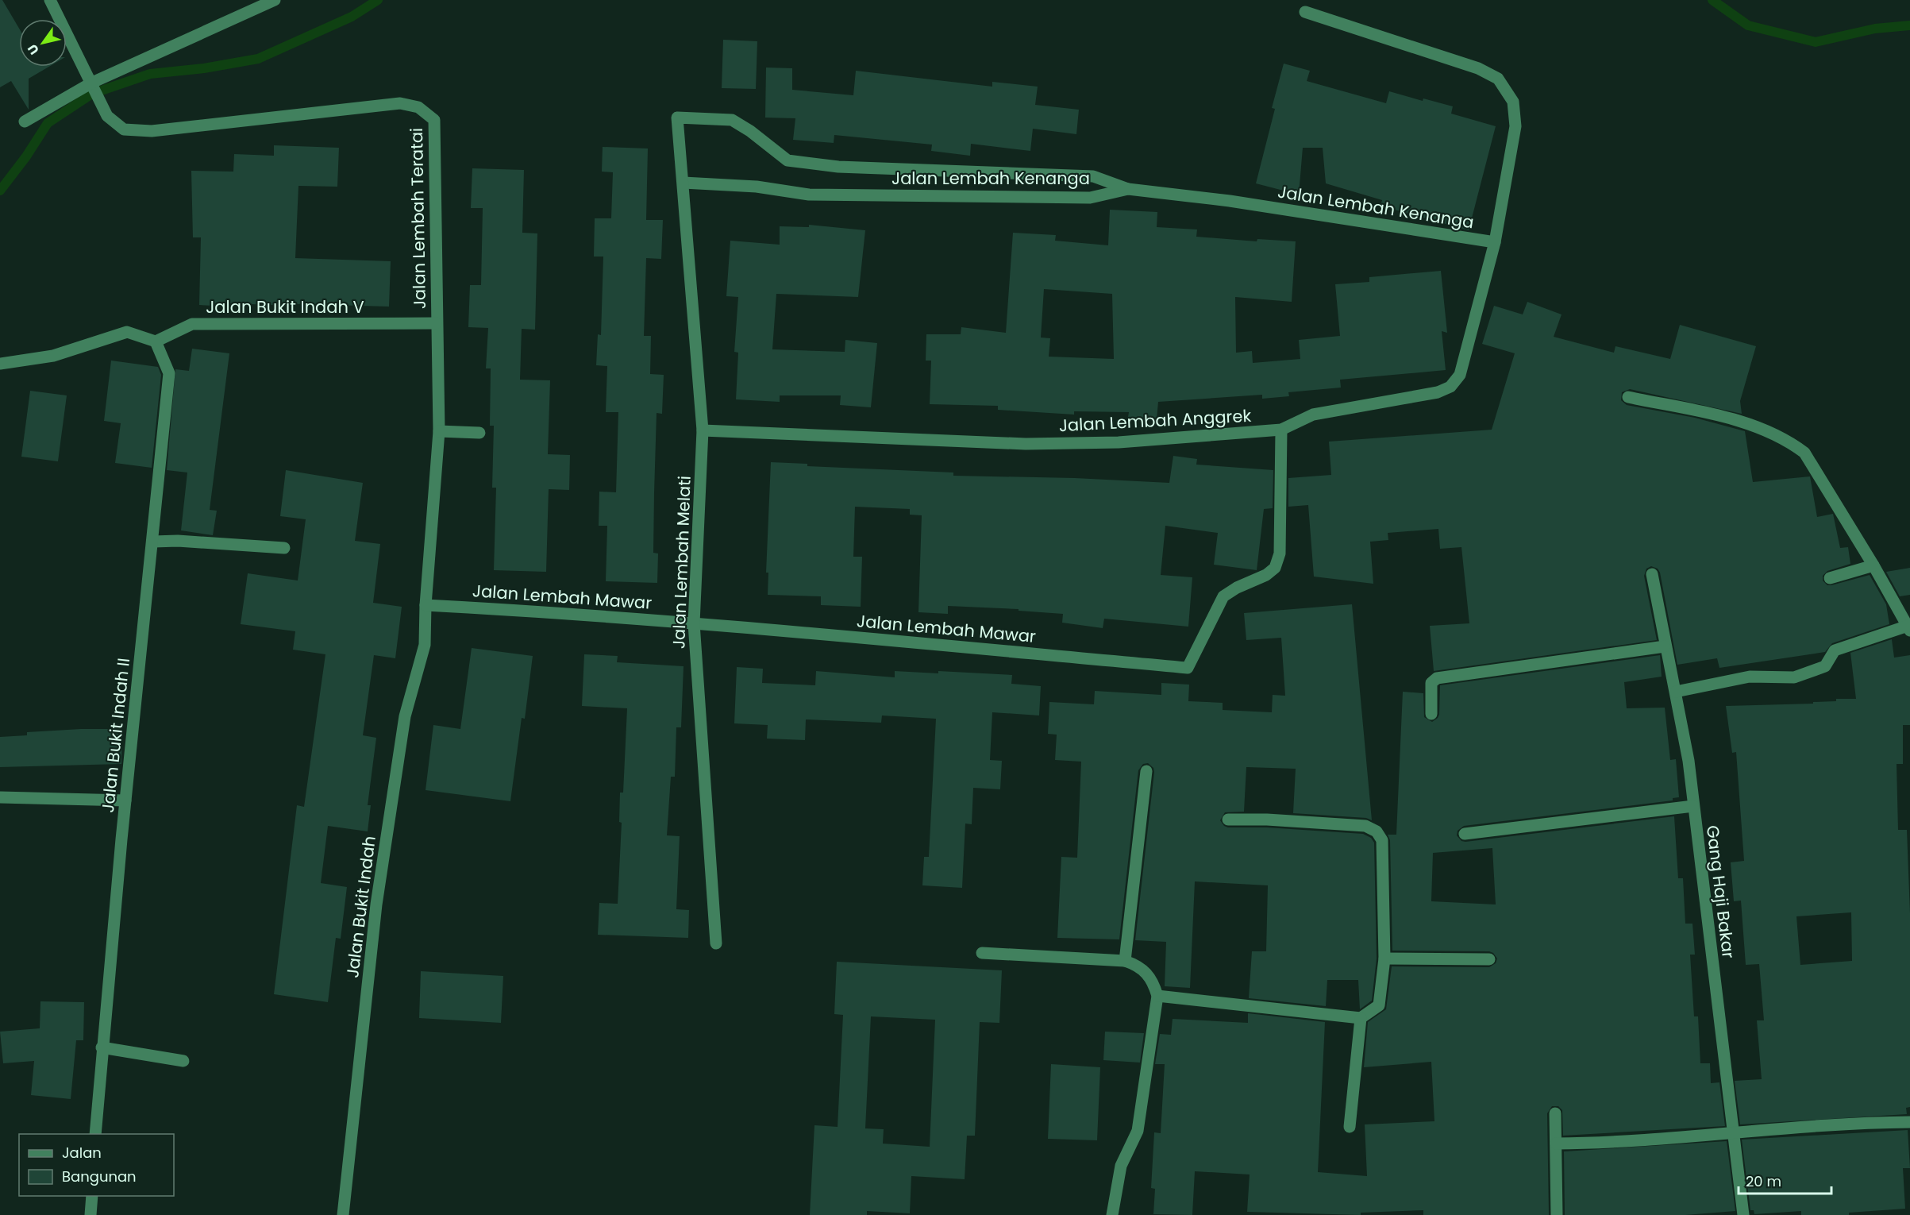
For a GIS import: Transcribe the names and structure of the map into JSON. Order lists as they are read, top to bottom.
{
  "streets": {
    "street": [
      "Jalan Lembah Kenanga",
      "Jalan Lembah Teratai",
      "Jalan Bukit Indah V",
      "Jalan Lembah Anggrek",
      "Jalan Lembah Melati",
      "Jalan Lembah Mawar",
      "Jalan Bukit Indah II",
      "Gang Haji Bakar",
      "Jalan Bukit Indah"
    ]
  },
  "crossings": [
    ["Jalan Lembah Kenanga", "Jalan Lembah Anggrek"],
    ["Jalan Lembah Kenanga", "Jalan Lembah Melati"],
    ["Jalan Lembah Teratai", "Jalan Bukit Indah V"],
    ["Jalan Lembah Teratai", "Jalan Lembah Mawar"],
    ["Jalan Lembah Teratai", "Jalan Bukit Indah"],
    ["Jalan Bukit Indah V", "Jalan Bukit Indah II"],
    ["Jalan Lembah Anggrek", "Jalan Lembah Melati"],
    ["Jalan Lembah Anggrek", "Jalan Lembah Mawar"],
    ["Jalan Lembah Melati", "Jalan Lembah Mawar"],
    ["Jalan Lembah Mawar", "Jalan Bukit Indah"]
  ],
  "legend": ["Jalan", "Bangunan"],
  "scale_bar": "20 m",
  "north": "bottom left"
}
